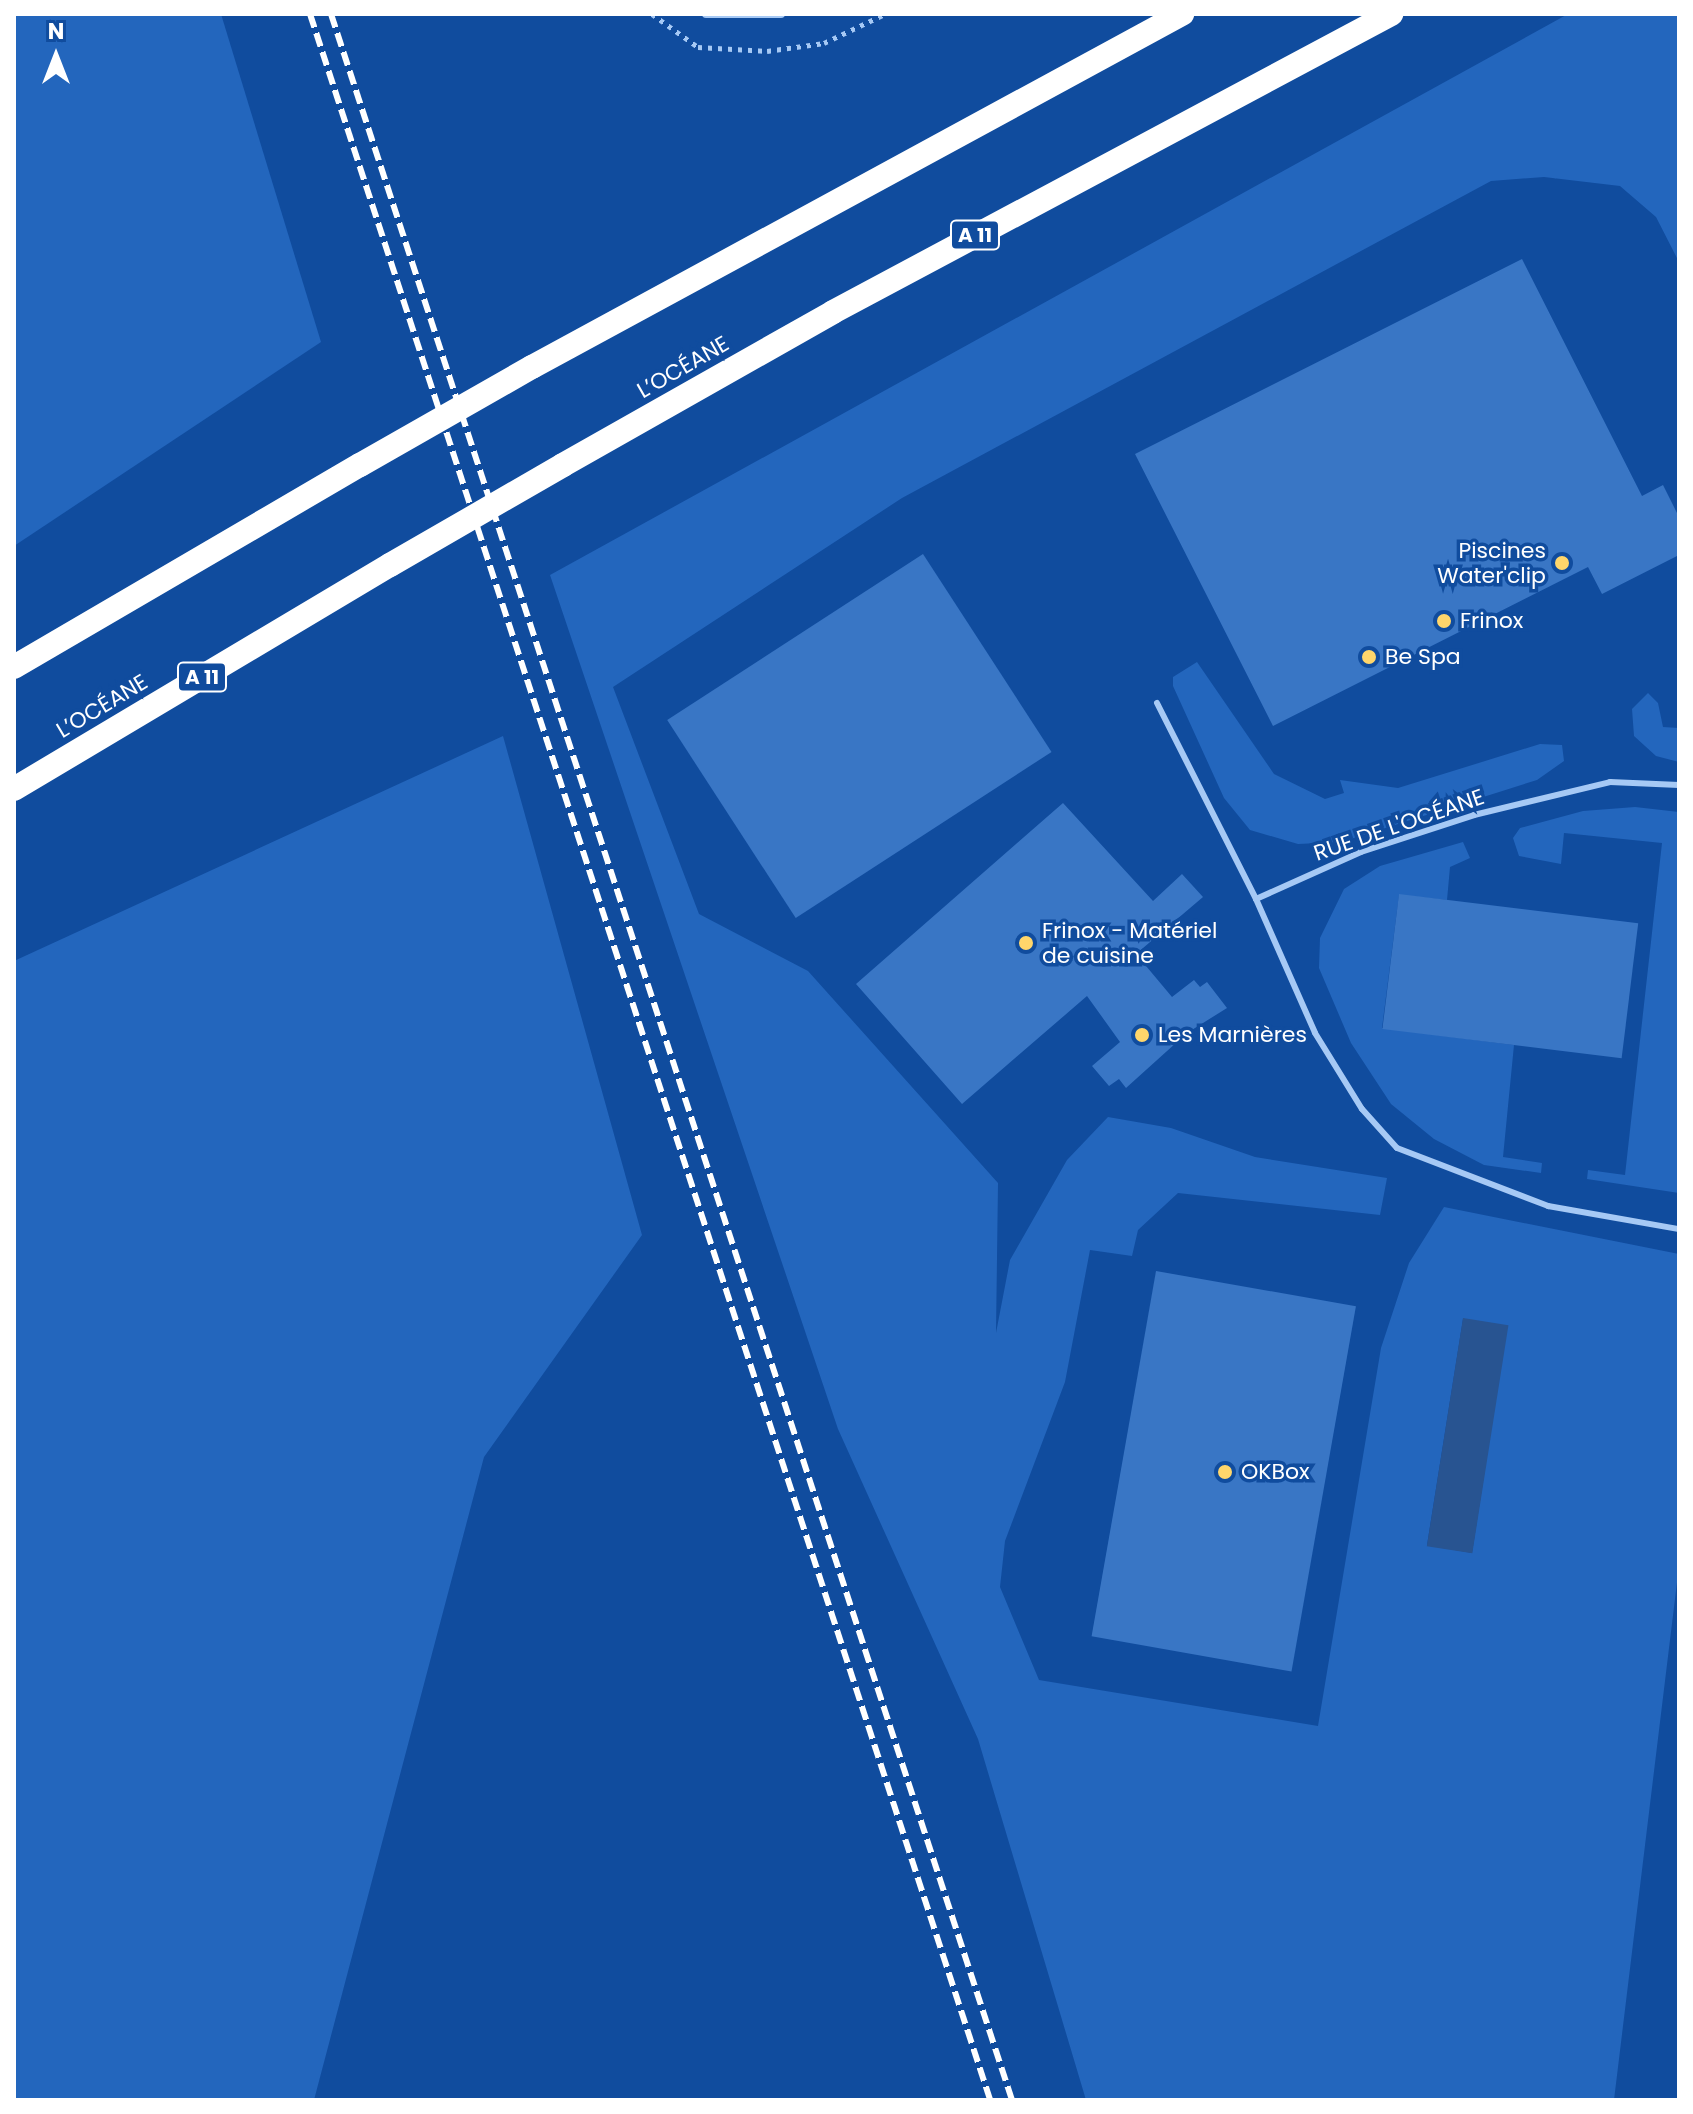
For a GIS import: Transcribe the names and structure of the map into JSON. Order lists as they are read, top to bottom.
{
  "streets": {
    "highway": ["A 11", "L’OCÉANE"],
    "lane": ["RUE DE L'OCÉANE"]
  },
  "places": [
    "Piscines Water'clip",
    "Frinox",
    "Be Spa",
    "Frinox - Matériel de cuisine",
    "Les Marnières",
    "OKBox"
  ],
  "north": "top"
}
